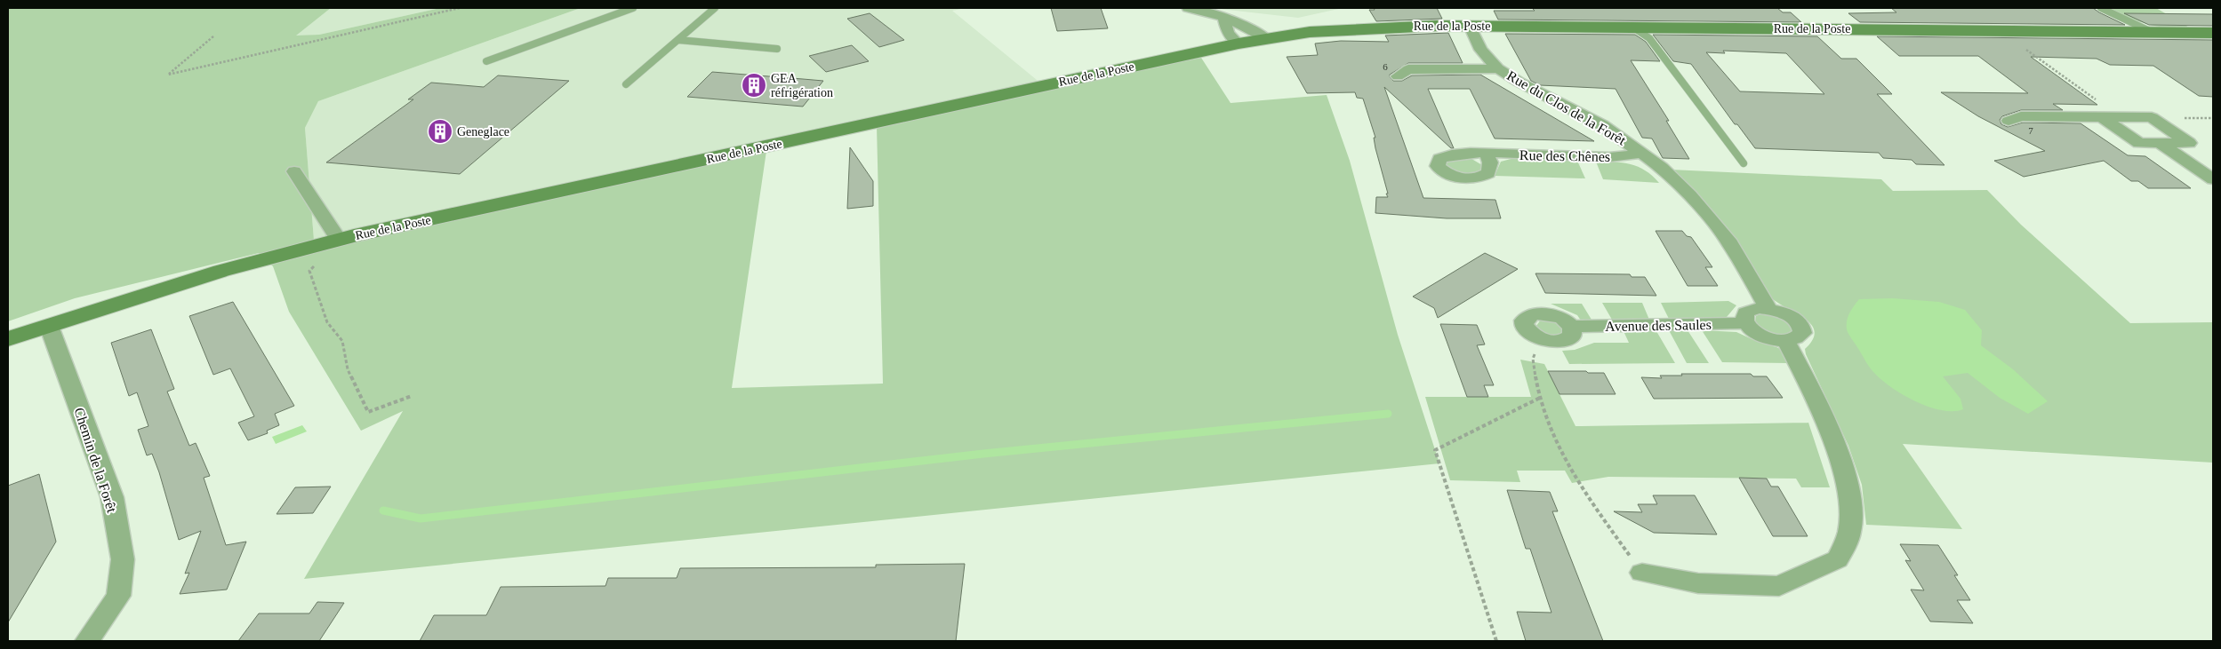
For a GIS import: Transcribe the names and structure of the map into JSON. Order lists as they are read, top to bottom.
{
  "streets": {
    "street": [
      "Rue de la Poste",
      "Rue du Clos de la Forêt",
      "Rue des Chênes",
      "Avenue des Saules",
      "Chemin de la Forêt"
    ]
  },
  "crossings": [
    ["Rue de la Poste", "Rue du Clos de la Forêt"],
    ["Rue de la Poste", "Chemin de la Forêt"],
    ["Rue du Clos de la Forêt", "Rue des Chênes"]
  ],
  "places": {
    "building": ["GEA réfrigération", "Geneglace"]
  },
  "house_numbers": ["6", "7"]
}
